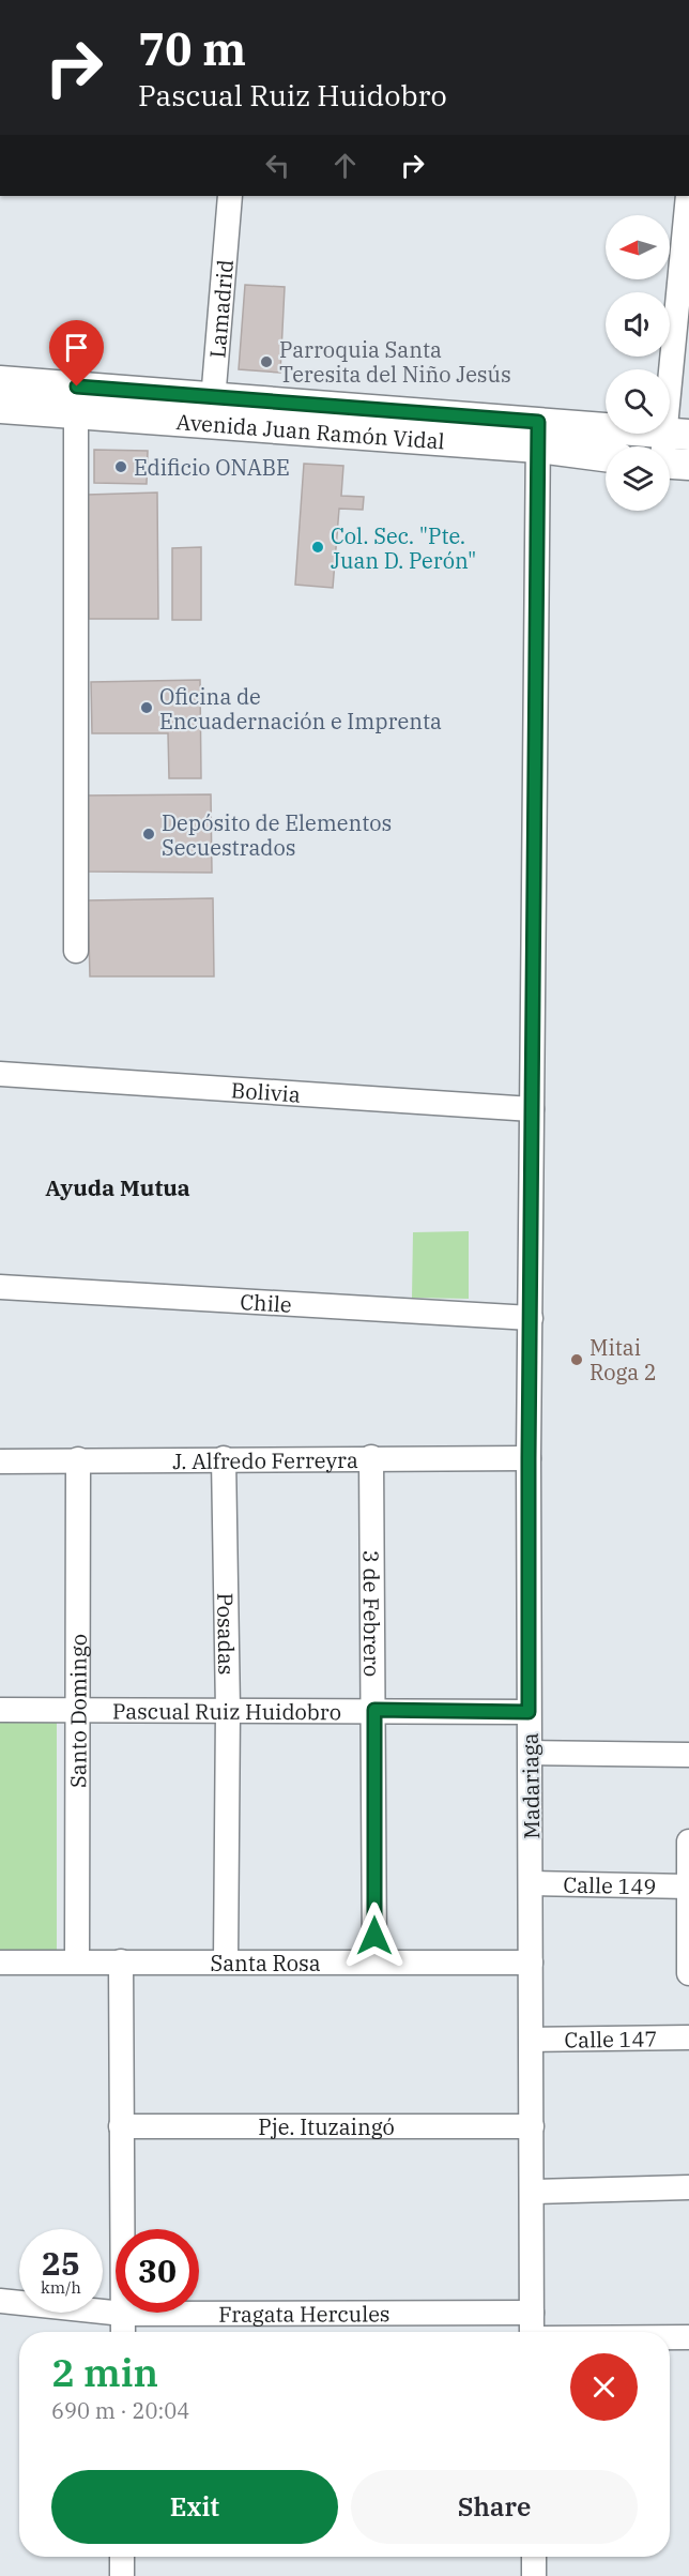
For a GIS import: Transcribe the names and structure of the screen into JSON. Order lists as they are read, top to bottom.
{
  "streets": {
    "main road": ["Avenida Juan Ramón Vidal"],
    "street": [
      "Lamadrid",
      "Bolivia",
      "Chile",
      "J. Alfredo Ferreyra",
      "3 de Febrero",
      "Posadas",
      "Pascual Ruiz Huidobro",
      "Santo Domingo",
      "Madariaga",
      "Calle 149",
      "Santa Rosa",
      "Calle 147",
      "Pje. Ituzaingó",
      "Fragata Hercules"
    ]
  },
  "crossings": [
    ["Lamadrid", "Avenida Juan Ramón Vidal"],
    ["Avenida Juan Ramón Vidal", "Madariaga"],
    ["Bolivia", "Madariaga"],
    ["Chile", "Madariaga"],
    ["J. Alfredo Ferreyra", "3 de Febrero"],
    ["J. Alfredo Ferreyra", "Posadas"],
    ["J. Alfredo Ferreyra", "Santo Domingo"],
    ["J. Alfredo Ferreyra", "Madariaga"],
    ["3 de Febrero", "Pascual Ruiz Huidobro"],
    ["3 de Febrero", "Santa Rosa"],
    ["Posadas", "Pascual Ruiz Huidobro"],
    ["Posadas", "Santa Rosa"],
    ["Pascual Ruiz Huidobro", "Santo Domingo"],
    ["Pascual Ruiz Huidobro", "Madariaga"],
    ["Santo Domingo", "Santa Rosa"],
    ["Madariaga", "Calle 149"],
    ["Madariaga", "Santa Rosa"],
    ["Madariaga", "Calle 147"],
    ["Madariaga", "Pje. Ituzaingó"],
    ["Madariaga", "Fragata Hercules"]
  ],
  "districts": ["Ayuda Mutua"],
  "places": [
    "Parroquia Santa Teresita del Niño Jesús",
    "Edificio ONABE",
    "Col. Sec. \"Pte. Juan D. Perón\"",
    "Oficina de Encuadernación e Imprenta",
    "Depósito de Elementos Secuestrados",
    "Mitai Roga 2"
  ],
  "north": "left",
  "page": {
    "turn": ["70 m", "Pascual Ruiz Huidobro"],
    "speed": "25 km/h",
    "limit": "30",
    "heading": ["2 min", "690 m · 20:04"],
    "buttons": ["Exit", "Share"]
  }
}
